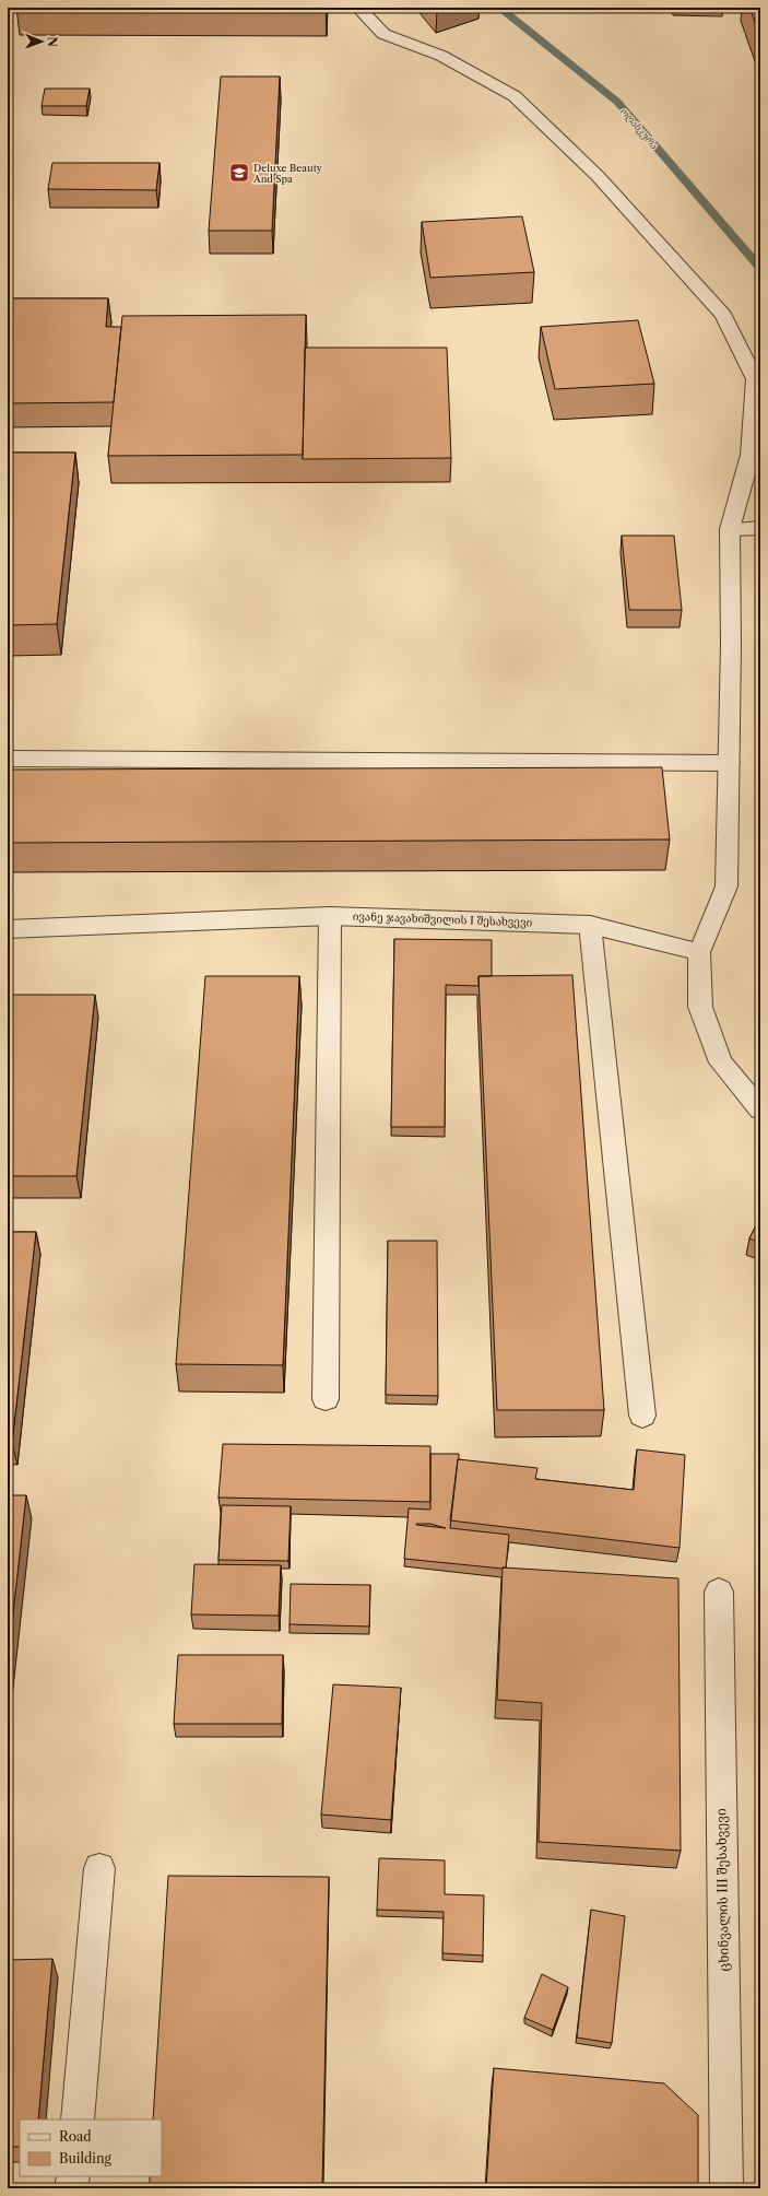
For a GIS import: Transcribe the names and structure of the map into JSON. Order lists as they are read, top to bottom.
{
  "streets": {
    "street": ["ივანე ჯავახიშვილის I შესახვევი", "ცხინვალის III შესახვევი"]
  },
  "water": ["ოღასკურა"],
  "places": {
    "school or university": ["Deluxe Beauty And Spa"]
  },
  "legend": ["Road", "Building"],
  "north": "right"
}
